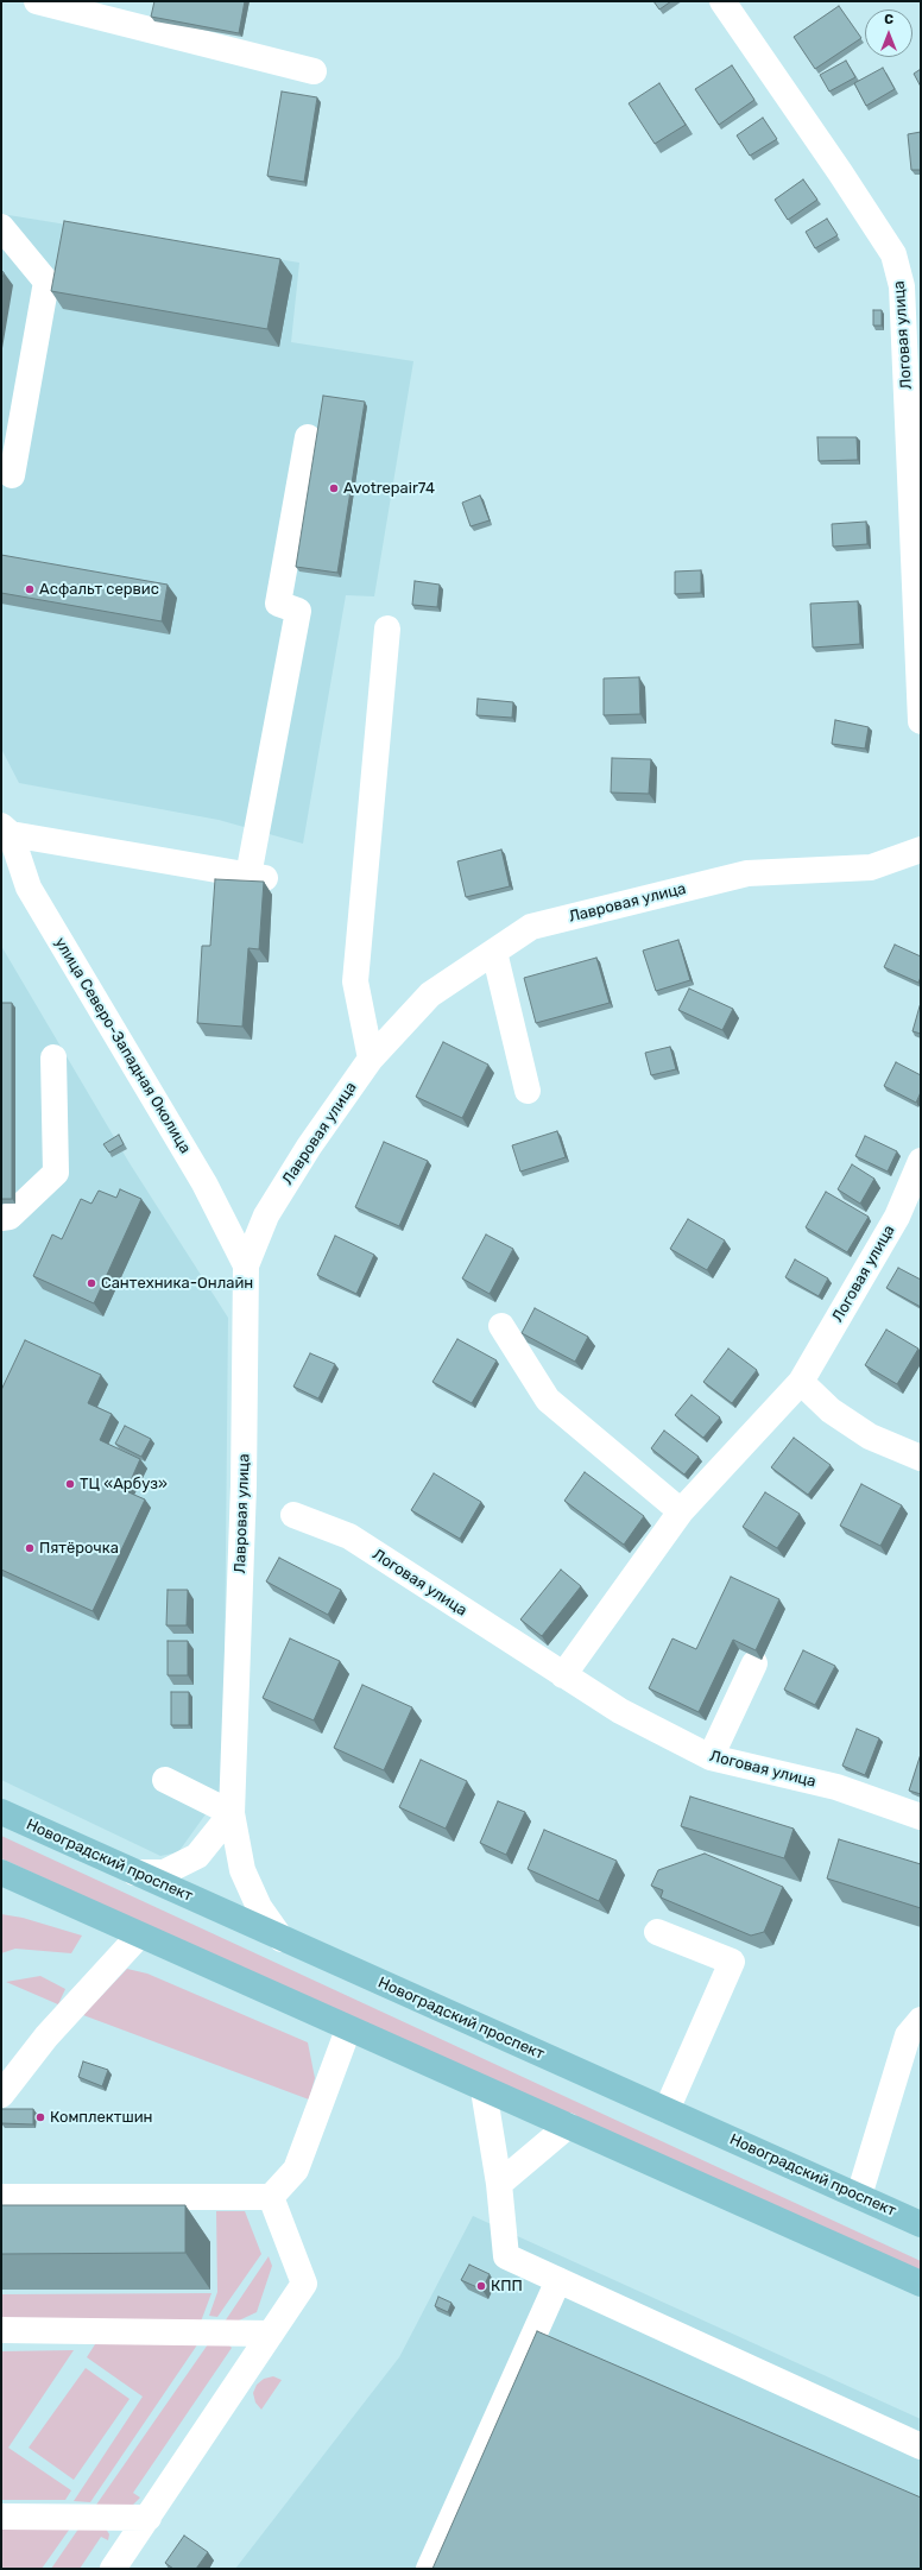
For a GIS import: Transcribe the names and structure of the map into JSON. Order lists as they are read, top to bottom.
{
  "streets": {
    "main road": ["Новоградский проспект"],
    "street": ["Логовая улица", "Лавровая улица", "улица Северо-Западная Околица"]
  },
  "crossings": [
    ["Лавровая улица", "улица Северо-Западная Околица"],
    ["Лавровая улица", "Новоградский проспект"]
  ],
  "places": [
    "Avotrepair74",
    "Асфальт сервис",
    "Сантехника-Онлайн",
    "ТЦ «Арбуз»",
    "Пятёрочка",
    "Комплектшин",
    "КПП"
  ],
  "north": "top"
}
